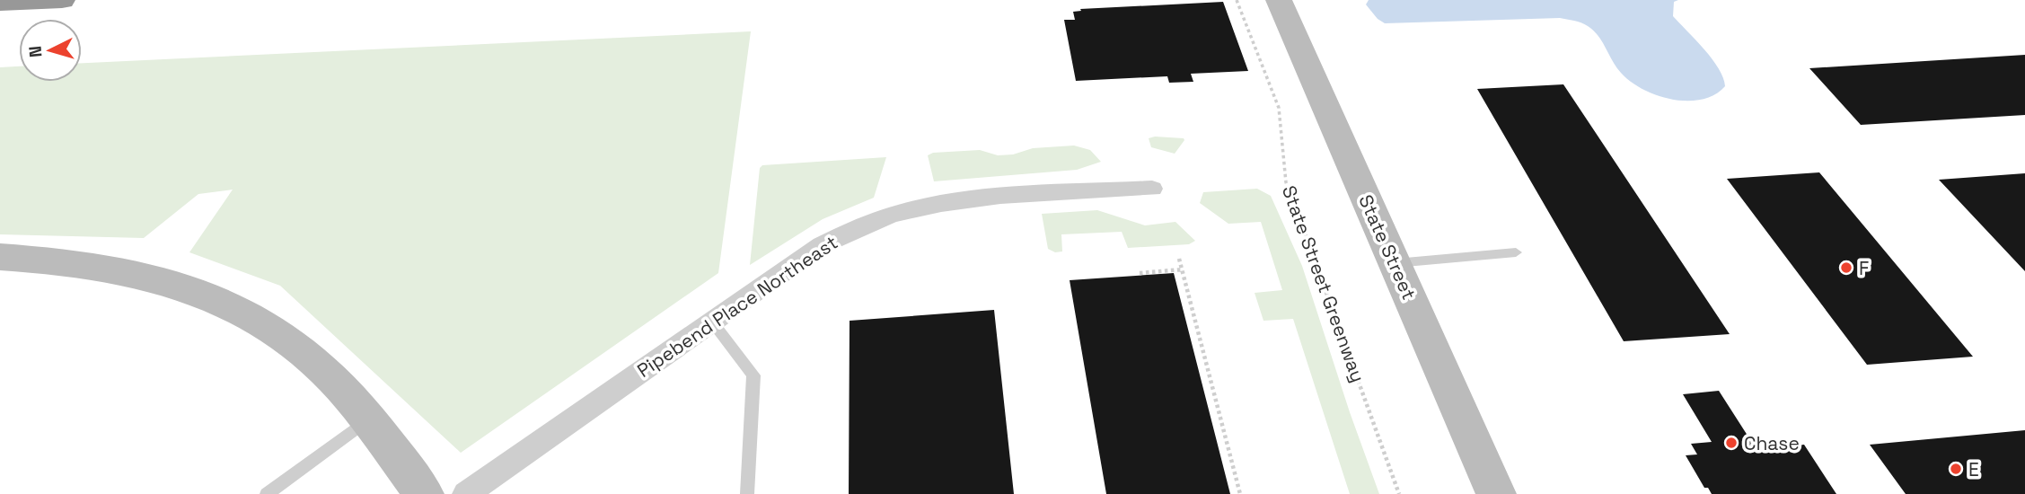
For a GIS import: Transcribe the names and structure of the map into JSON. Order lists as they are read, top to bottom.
{
  "streets": {
    "main road": ["State Street"],
    "street": ["Pipebend Place Northeast"],
    "path": ["State Street Greenway"]
  },
  "places": ["F", "Chase", "E"],
  "north": "left"
}
